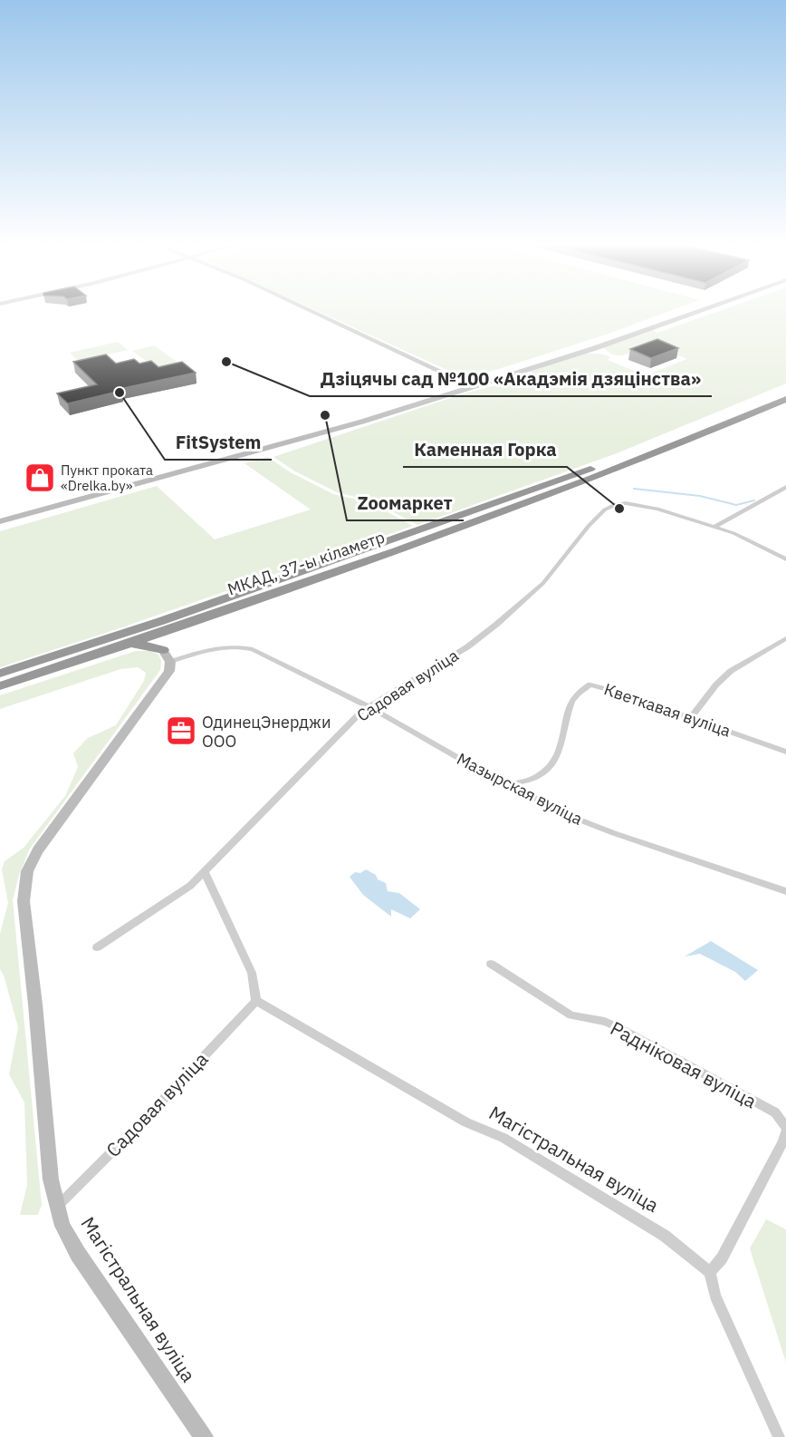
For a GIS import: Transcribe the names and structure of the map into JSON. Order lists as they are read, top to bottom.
{
  "streets": {
    "highway": ["МКАД, 37-ы кіламетр"],
    "main road": ["Магістральная вуліца"],
    "street": [
      "Садовая вуліца",
      "Кветкавая вуліца",
      "Мазырская вуліца",
      "Радніковая вуліца"
    ]
  },
  "crossings": [
    ["Садовая вуліца", "Мазырская вуліца"],
    ["Садовая вуліца", "Магістральная вуліца"],
    ["Кветкавая вуліца", "Мазырская вуліца"],
    ["Мазырская вуліца", "Магістральная вуліца"]
  ],
  "places": {
    "other": [
      "Дзіцячы сад №100 «Акадэмія дзяцінства»",
      "FitSystem",
      "Zooмаркет",
      "Каменная Горка"
    ],
    "shop": ["Пункт проката «Drelka.by»"],
    "office": ["ОдинецЭнерджи ООО"]
  }
}
